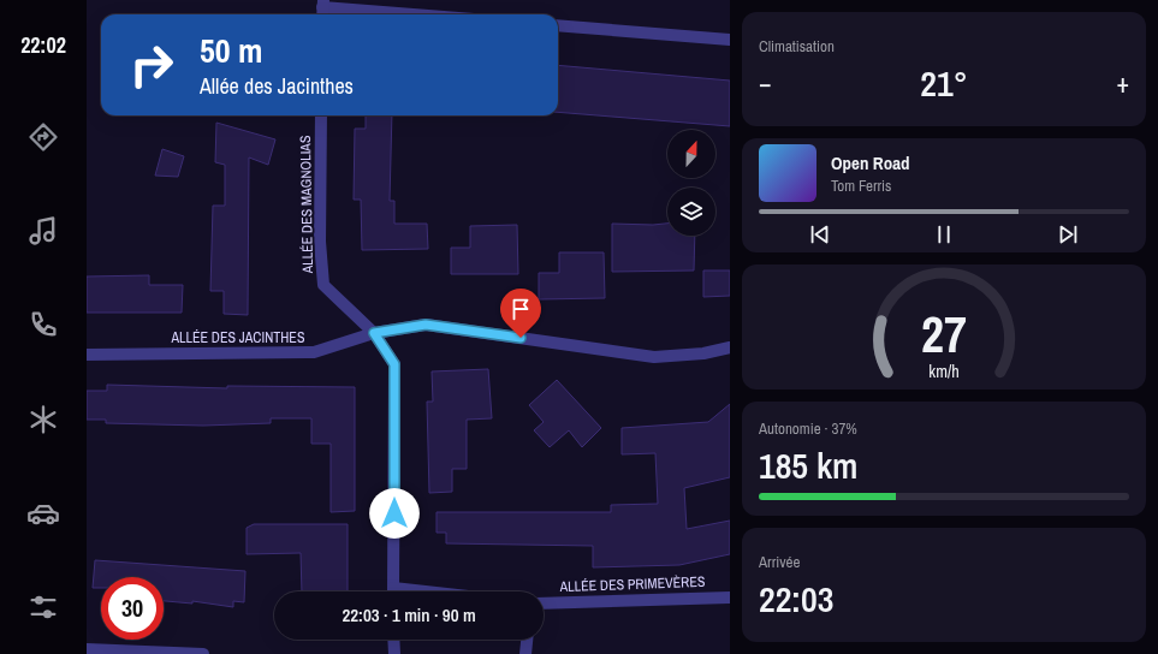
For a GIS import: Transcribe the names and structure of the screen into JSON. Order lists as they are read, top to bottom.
{
  "streets": {
    "street": ["ALLÉE DES MAGNOLIAS", "ALLÉE DES JACINTHES", "ALLÉE DES PRIMEVÈRES"]
  },
  "crossings": [
    ["ALLÉE DES MAGNOLIAS", "ALLÉE DES JACINTHES"]
  ],
  "north": "top",
  "page": {
    "tabs": "22:02",
    "tile": [
      "Climatisation",
      ["Autonomie · 37%", "185 km"],
      ["Arrivée", "22:03"]
    ],
    "turn": ["50 m", "Allée des Jacinthes"],
    "heat": ["−", "21°", "+"],
    "song": ["Open Road", "Tom Ferris"],
    "limit": "30",
    "trip": "22:03 · 1 min · 90 m",
    "gauge": ["27", "km/h"]
  }
}
